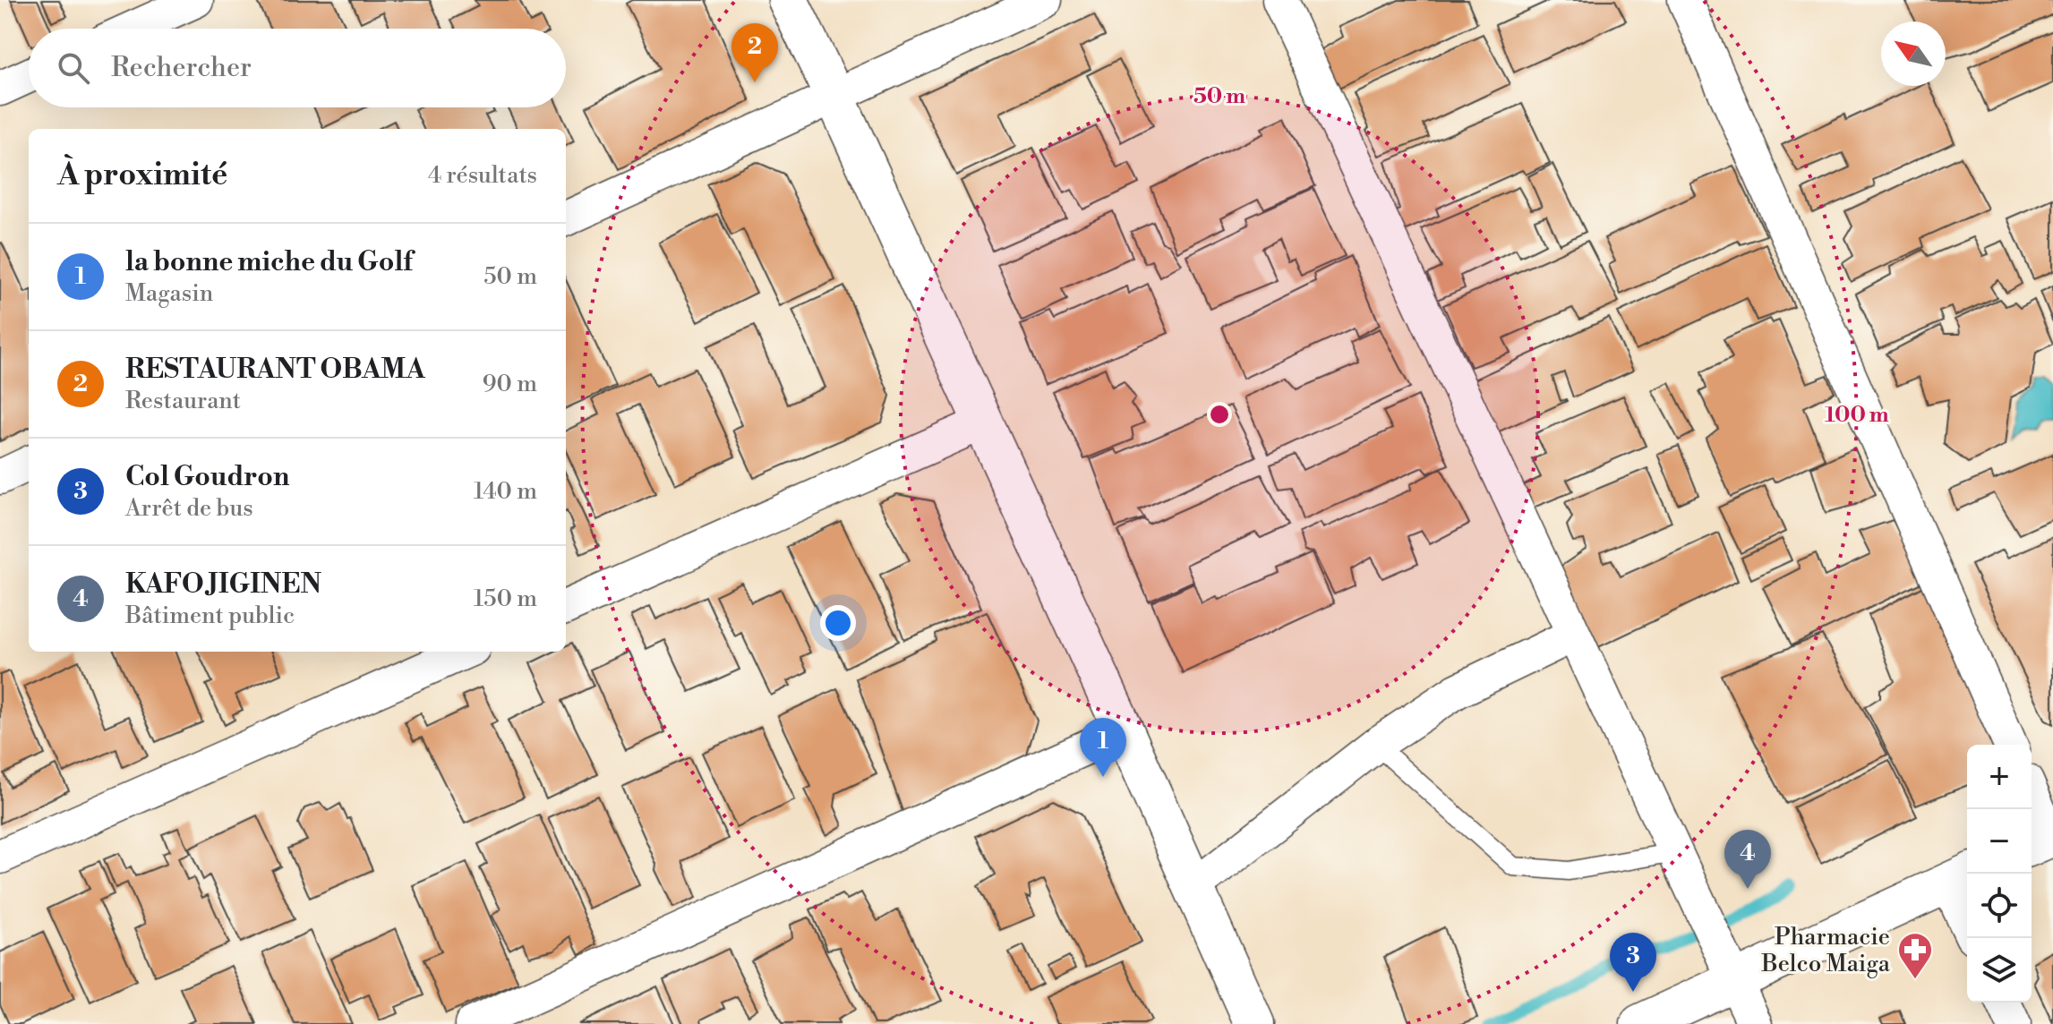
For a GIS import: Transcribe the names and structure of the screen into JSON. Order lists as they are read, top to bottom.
{
  "places": {
    "pharmacy": ["Pharmacie Belco Maiga"]
  },
  "north": "top left",
  "page": {
    "pins": [
      "2",
      "1",
      "4",
      "3"
    ],
    "search": "Rechercher",
    "heading": ["À proximité", "4 résultats"],
    "list": [
      {
        "mark": "1",
        "name": "la bonne miche du Golf",
        "note": "Magasin",
        "value": "50 m"
      },
      {
        "mark": "2",
        "name": "RESTAURANT OBAMA",
        "note": "Restaurant",
        "value": "90 m"
      },
      {
        "mark": "3",
        "name": "Col Goudron",
        "note": "Arrêt de bus",
        "value": "140 m"
      },
      {
        "mark": "4",
        "name": "KAFO JIGINEN",
        "note": "Bâtiment public",
        "value": "150 m"
      }
    ],
    "map_buttons": ["+", "−"]
  },
  "rings": ["50 m", "100 m"]
}
